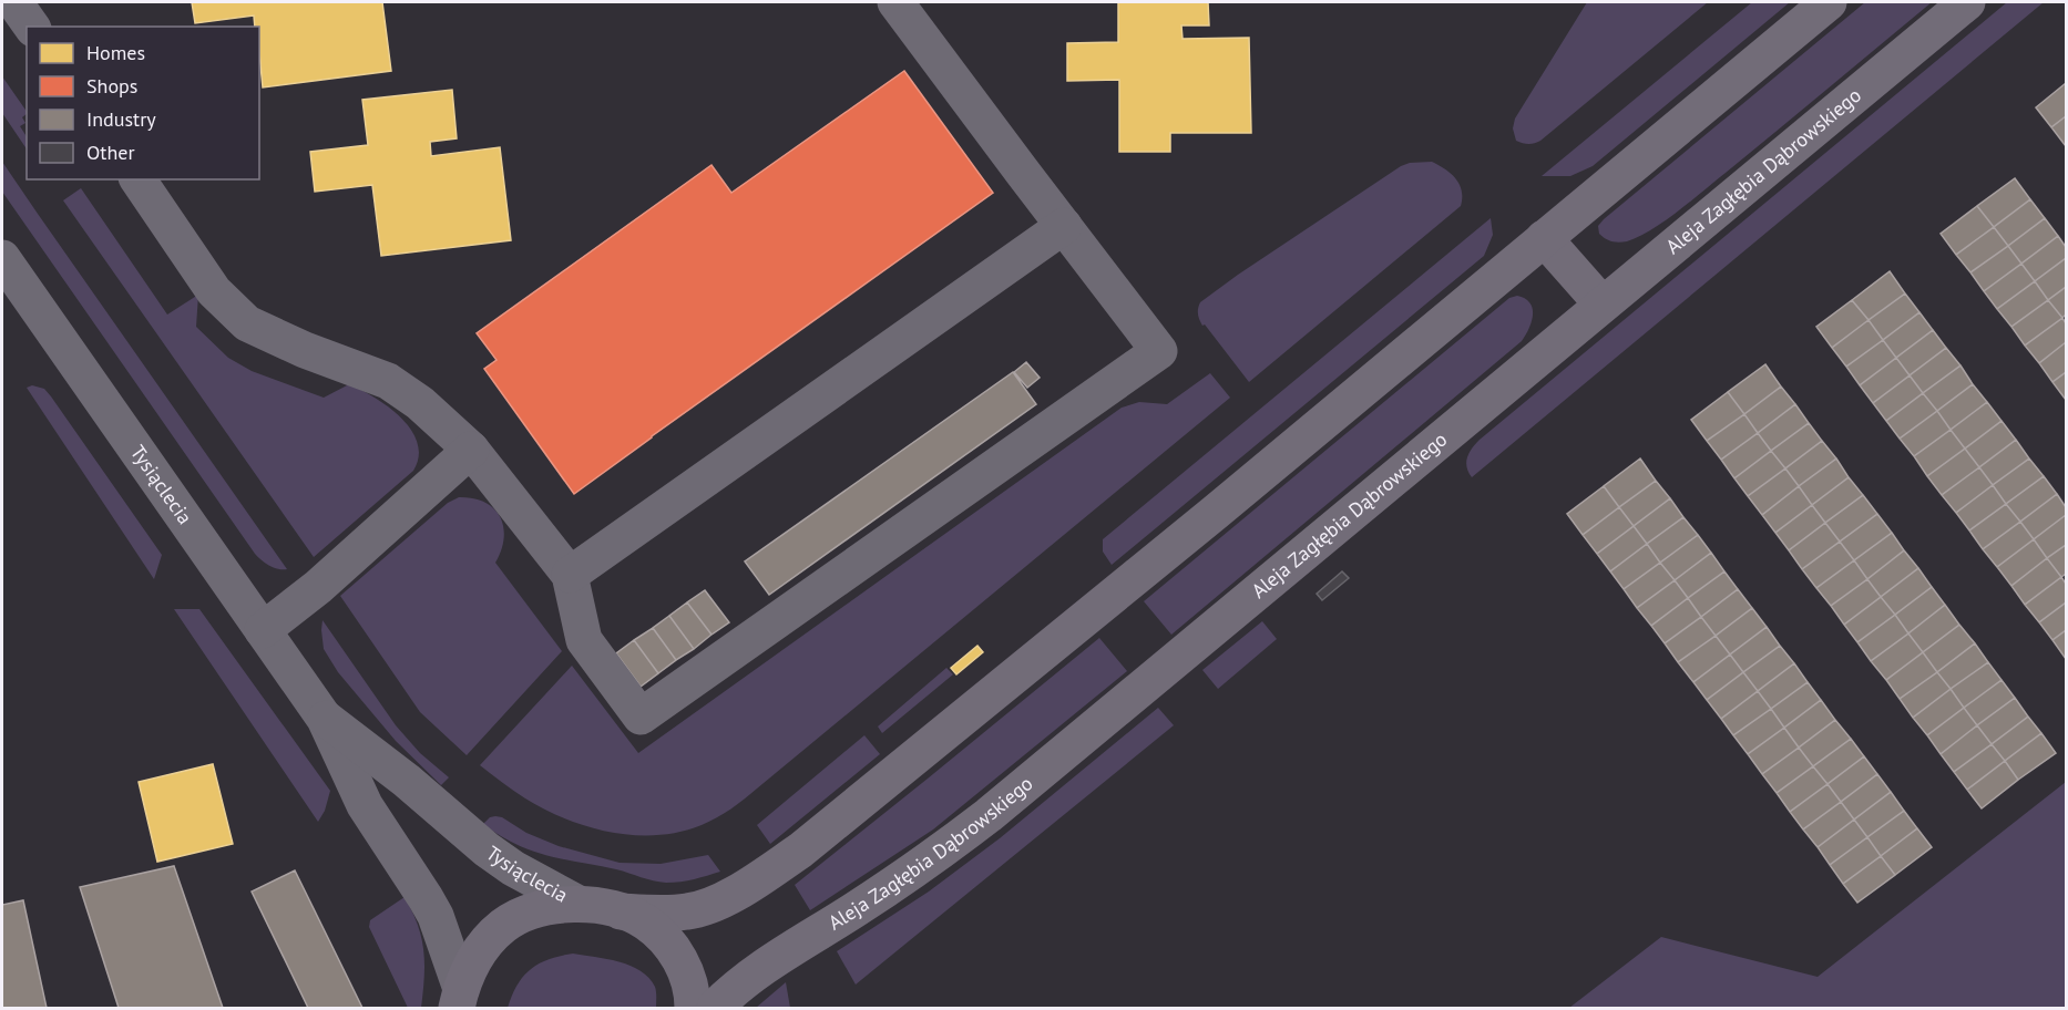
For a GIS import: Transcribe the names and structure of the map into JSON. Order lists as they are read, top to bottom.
{
  "streets": {
    "street": ["Aleja Zagłębia Dąbrowskiego", "Tysiąclecia"]
  },
  "legend": [
    "Homes",
    "Shops",
    "Industry",
    "Other"
  ]
}
